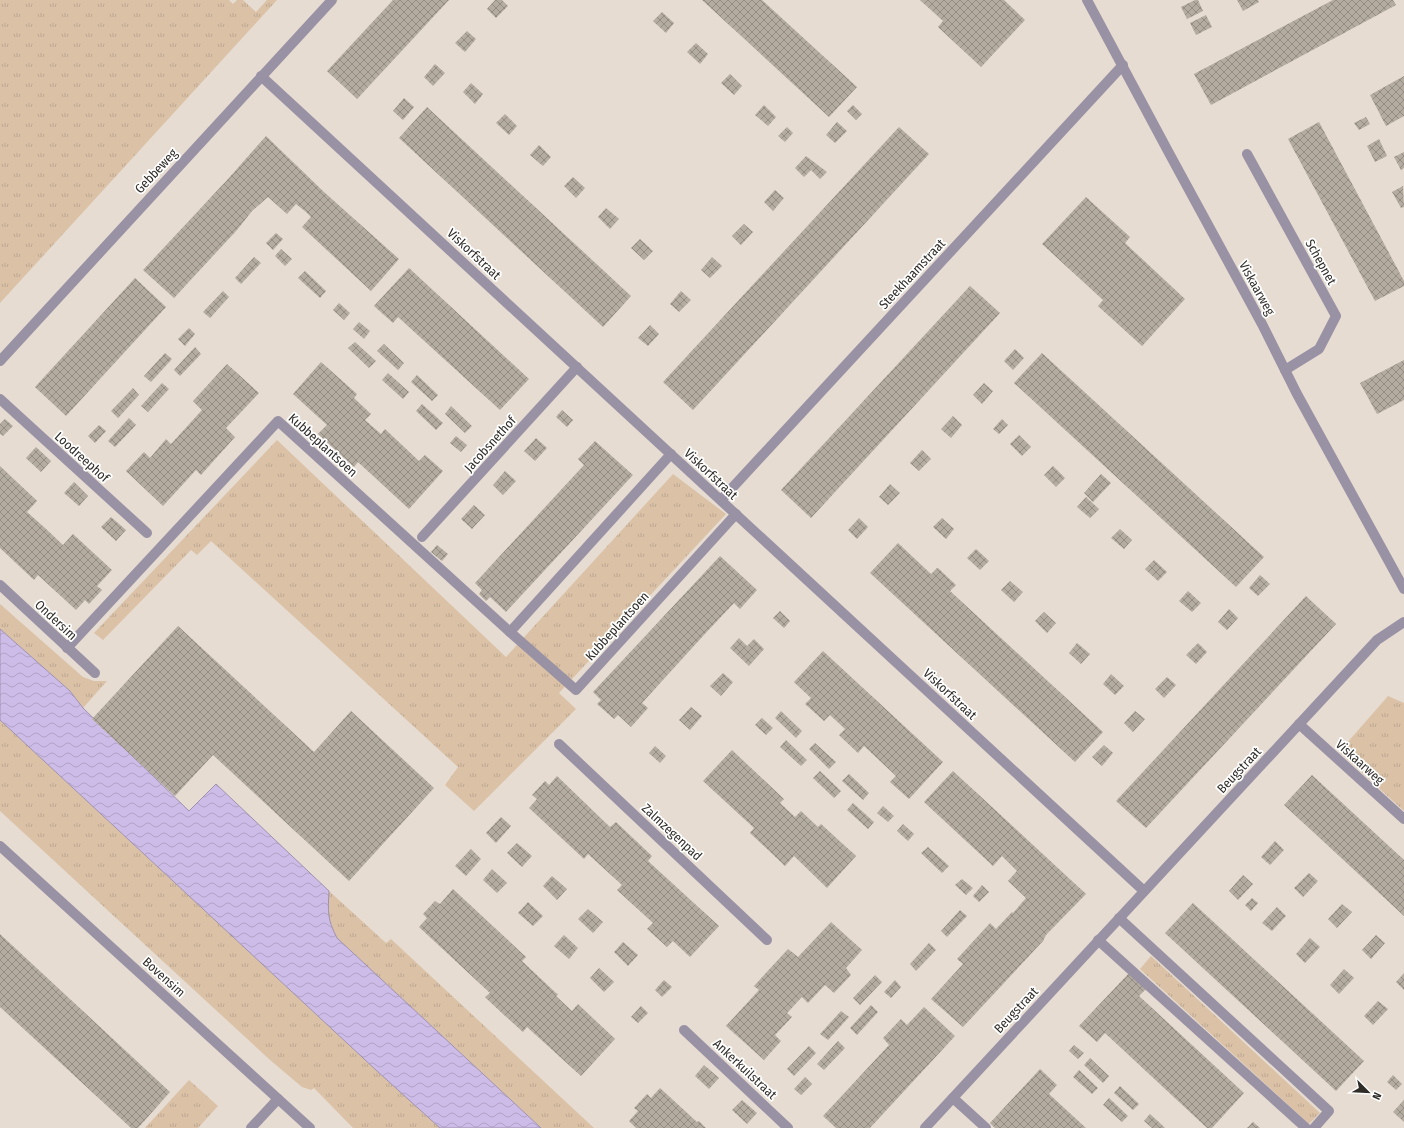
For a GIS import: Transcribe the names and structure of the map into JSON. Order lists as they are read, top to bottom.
{
  "streets": {
    "street": [
      "Gebbeweg",
      "Viskorfstraat",
      "Schepnet",
      "Steekhaamstraat",
      "Viskaarweg",
      "Jacobsnethof",
      "Kubbeplantsoen",
      "Loodreephof",
      "Ondersim",
      "Beugstraat",
      "Zalmzegenpad",
      "Bovensim",
      "Ankerkuilstraat"
    ]
  },
  "crossings": [
    ["Gebbeweg", "Viskorfstraat"],
    ["Viskorfstraat", "Steekhaamstraat"],
    ["Viskorfstraat", "Jacobsnethof"],
    ["Viskorfstraat", "Kubbeplantsoen"],
    ["Viskorfstraat", "Beugstraat"],
    ["Schepnet", "Viskaarweg"],
    ["Steekhaamstraat", "Viskaarweg"],
    ["Viskaarweg", "Beugstraat"],
    ["Kubbeplantsoen", "Ondersim"]
  ],
  "north": "bottom right"
}
